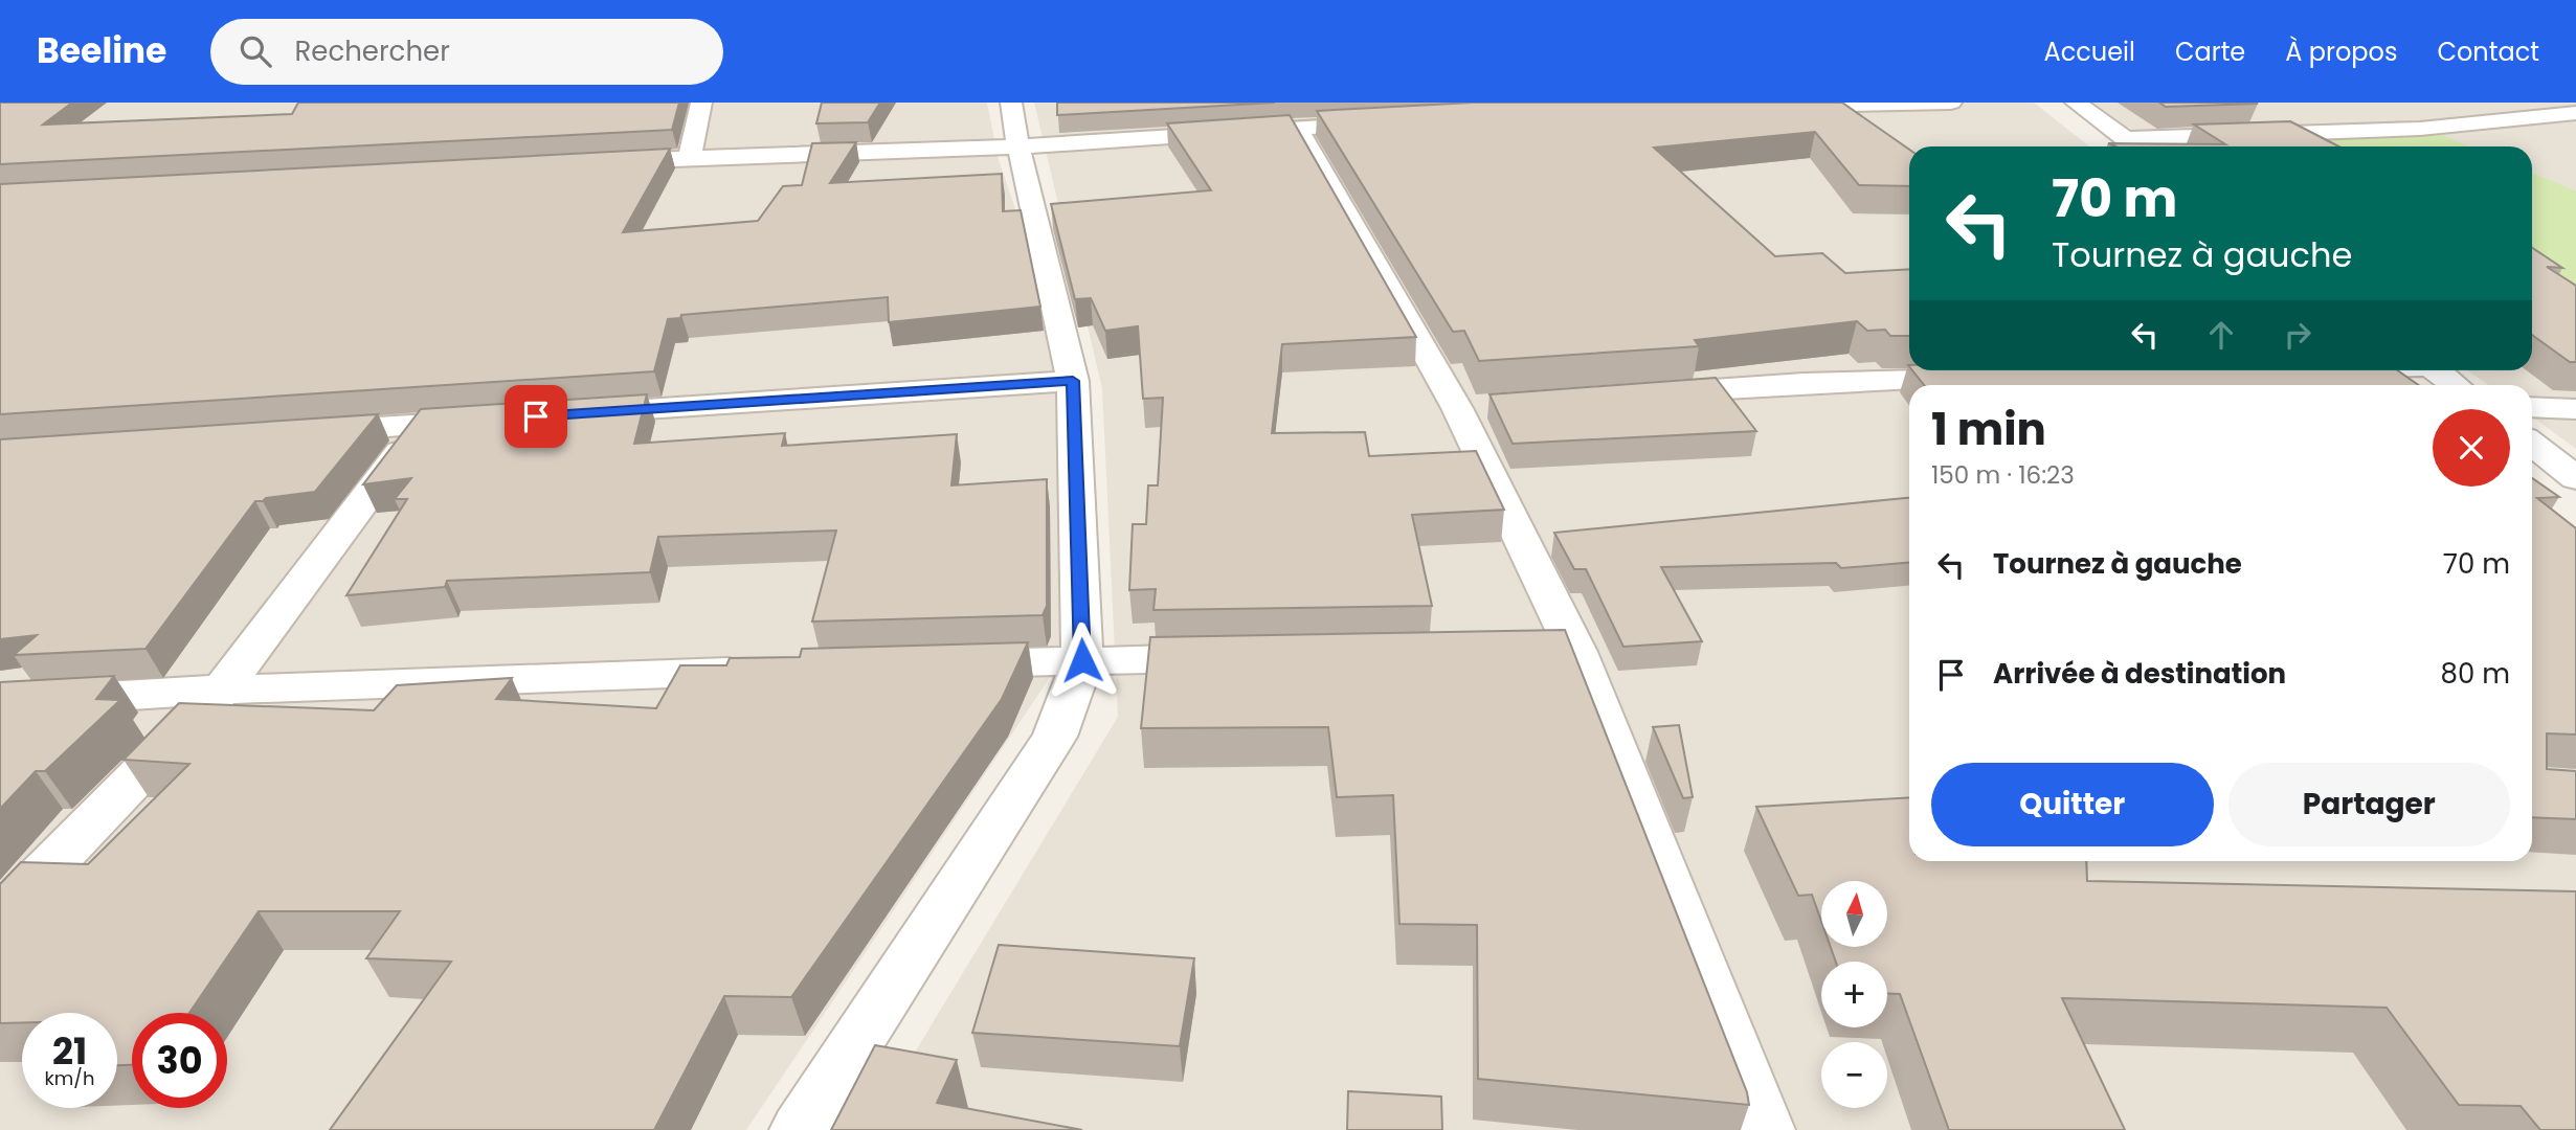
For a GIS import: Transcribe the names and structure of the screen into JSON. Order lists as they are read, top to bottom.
{
  "north": "top",
  "page": {
    "header": "Beeline",
    "search": "Rechercher",
    "nav": [
      "Accueil",
      "Carte",
      "À propos",
      "Contact"
    ],
    "turn": ["70 m", "Tournez à gauche"],
    "heading": ["1 min", "150 m · 16:23"],
    "list": [
      {
        "name": "Tournez à gauche",
        "value": "70 m"
      },
      {
        "name": "Arrivée à destination",
        "value": "80 m"
      }
    ],
    "buttons": ["Quitter", "Partager"],
    "map_buttons": ["+", "−"],
    "speed": "21 km/h",
    "limit": "30"
  }
}
